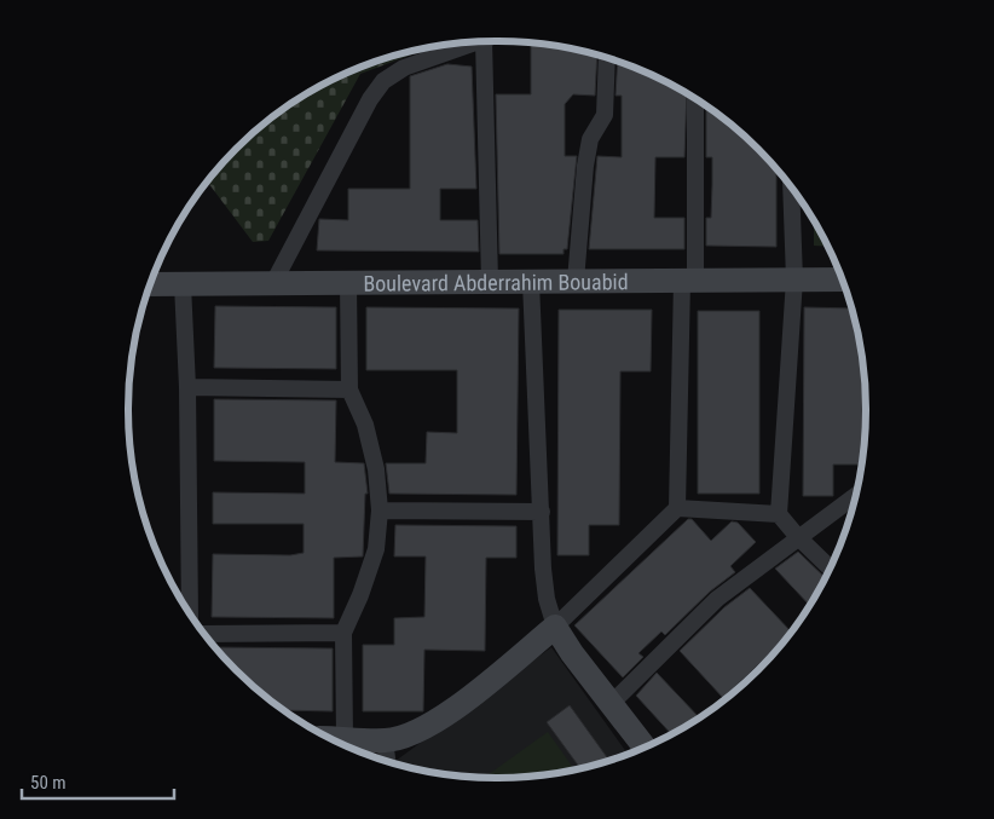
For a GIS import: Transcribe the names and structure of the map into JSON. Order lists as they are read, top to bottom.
{
  "streets": {
    "street": ["Boulevard Abderrahim Bouabid"]
  },
  "scale_bar": "50 m"
}
